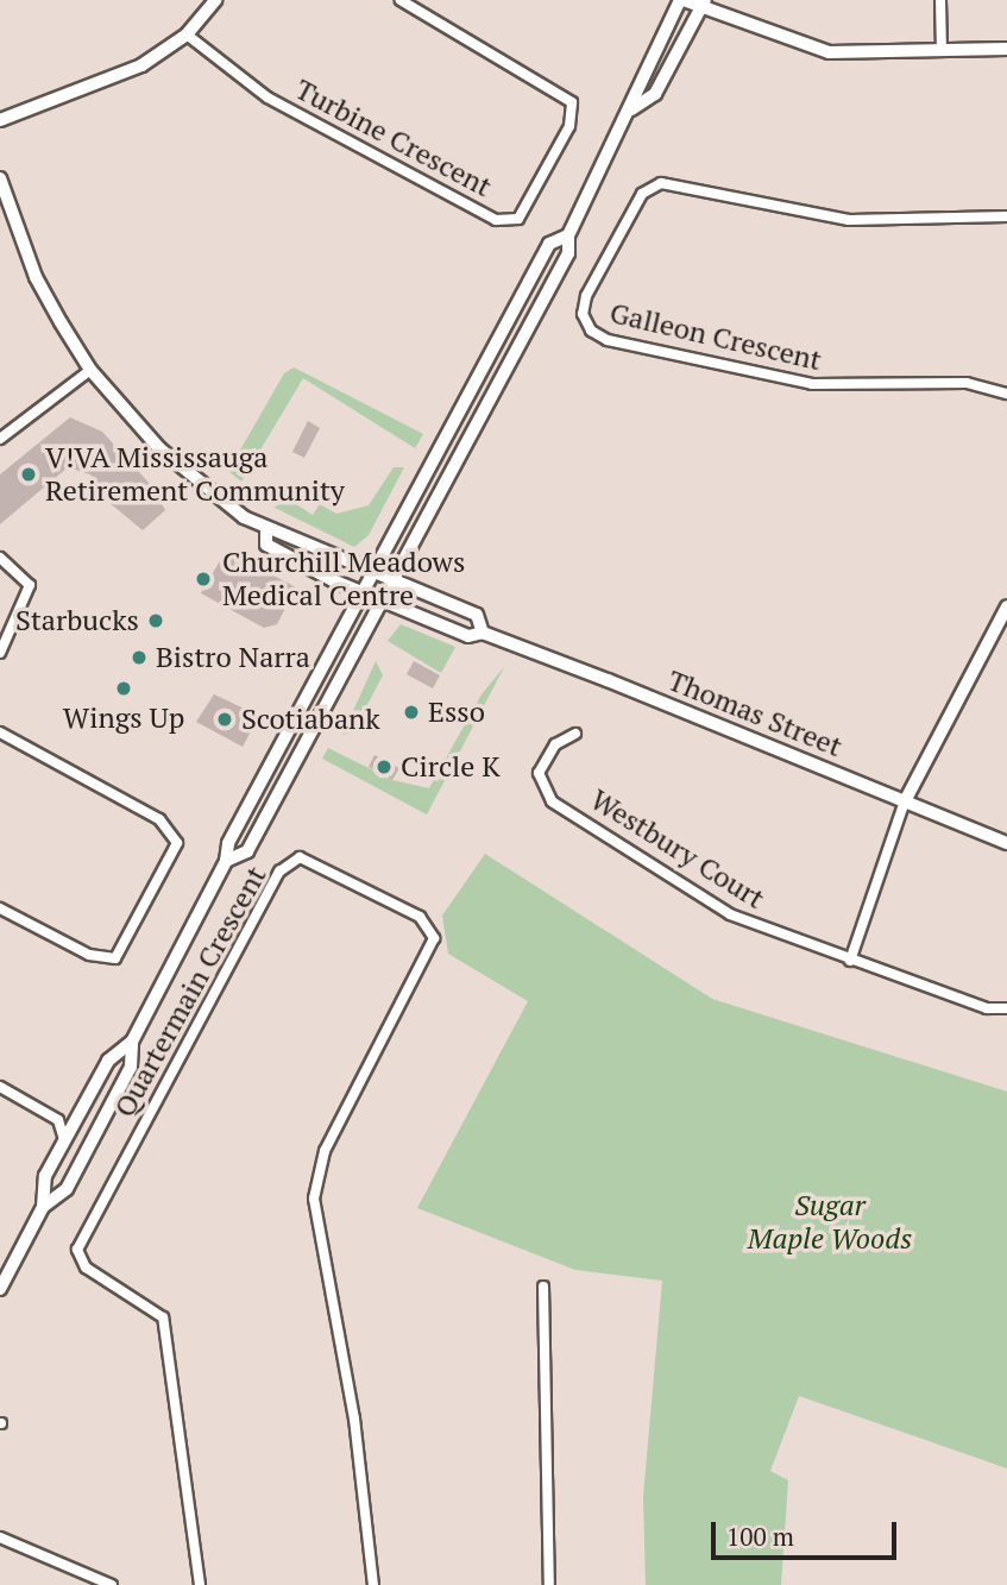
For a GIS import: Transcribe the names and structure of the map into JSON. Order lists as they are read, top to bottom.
{
  "streets": {
    "main road": ["Thomas Street"],
    "street": [
      "Turbine Crescent",
      "Galleon Crescent",
      "Westbury Court",
      "Quartermain Crescent"
    ]
  },
  "parks": ["Sugar Maple Woods"],
  "places": [
    "V!VA Mississauga Retirement Community",
    "Churchill Meadows Medical Centre",
    "Starbucks",
    "Bistro Narra",
    "Wings Up",
    "Esso",
    "Scotiabank",
    "Circle K"
  ],
  "scale_bar": "100 m"
}
